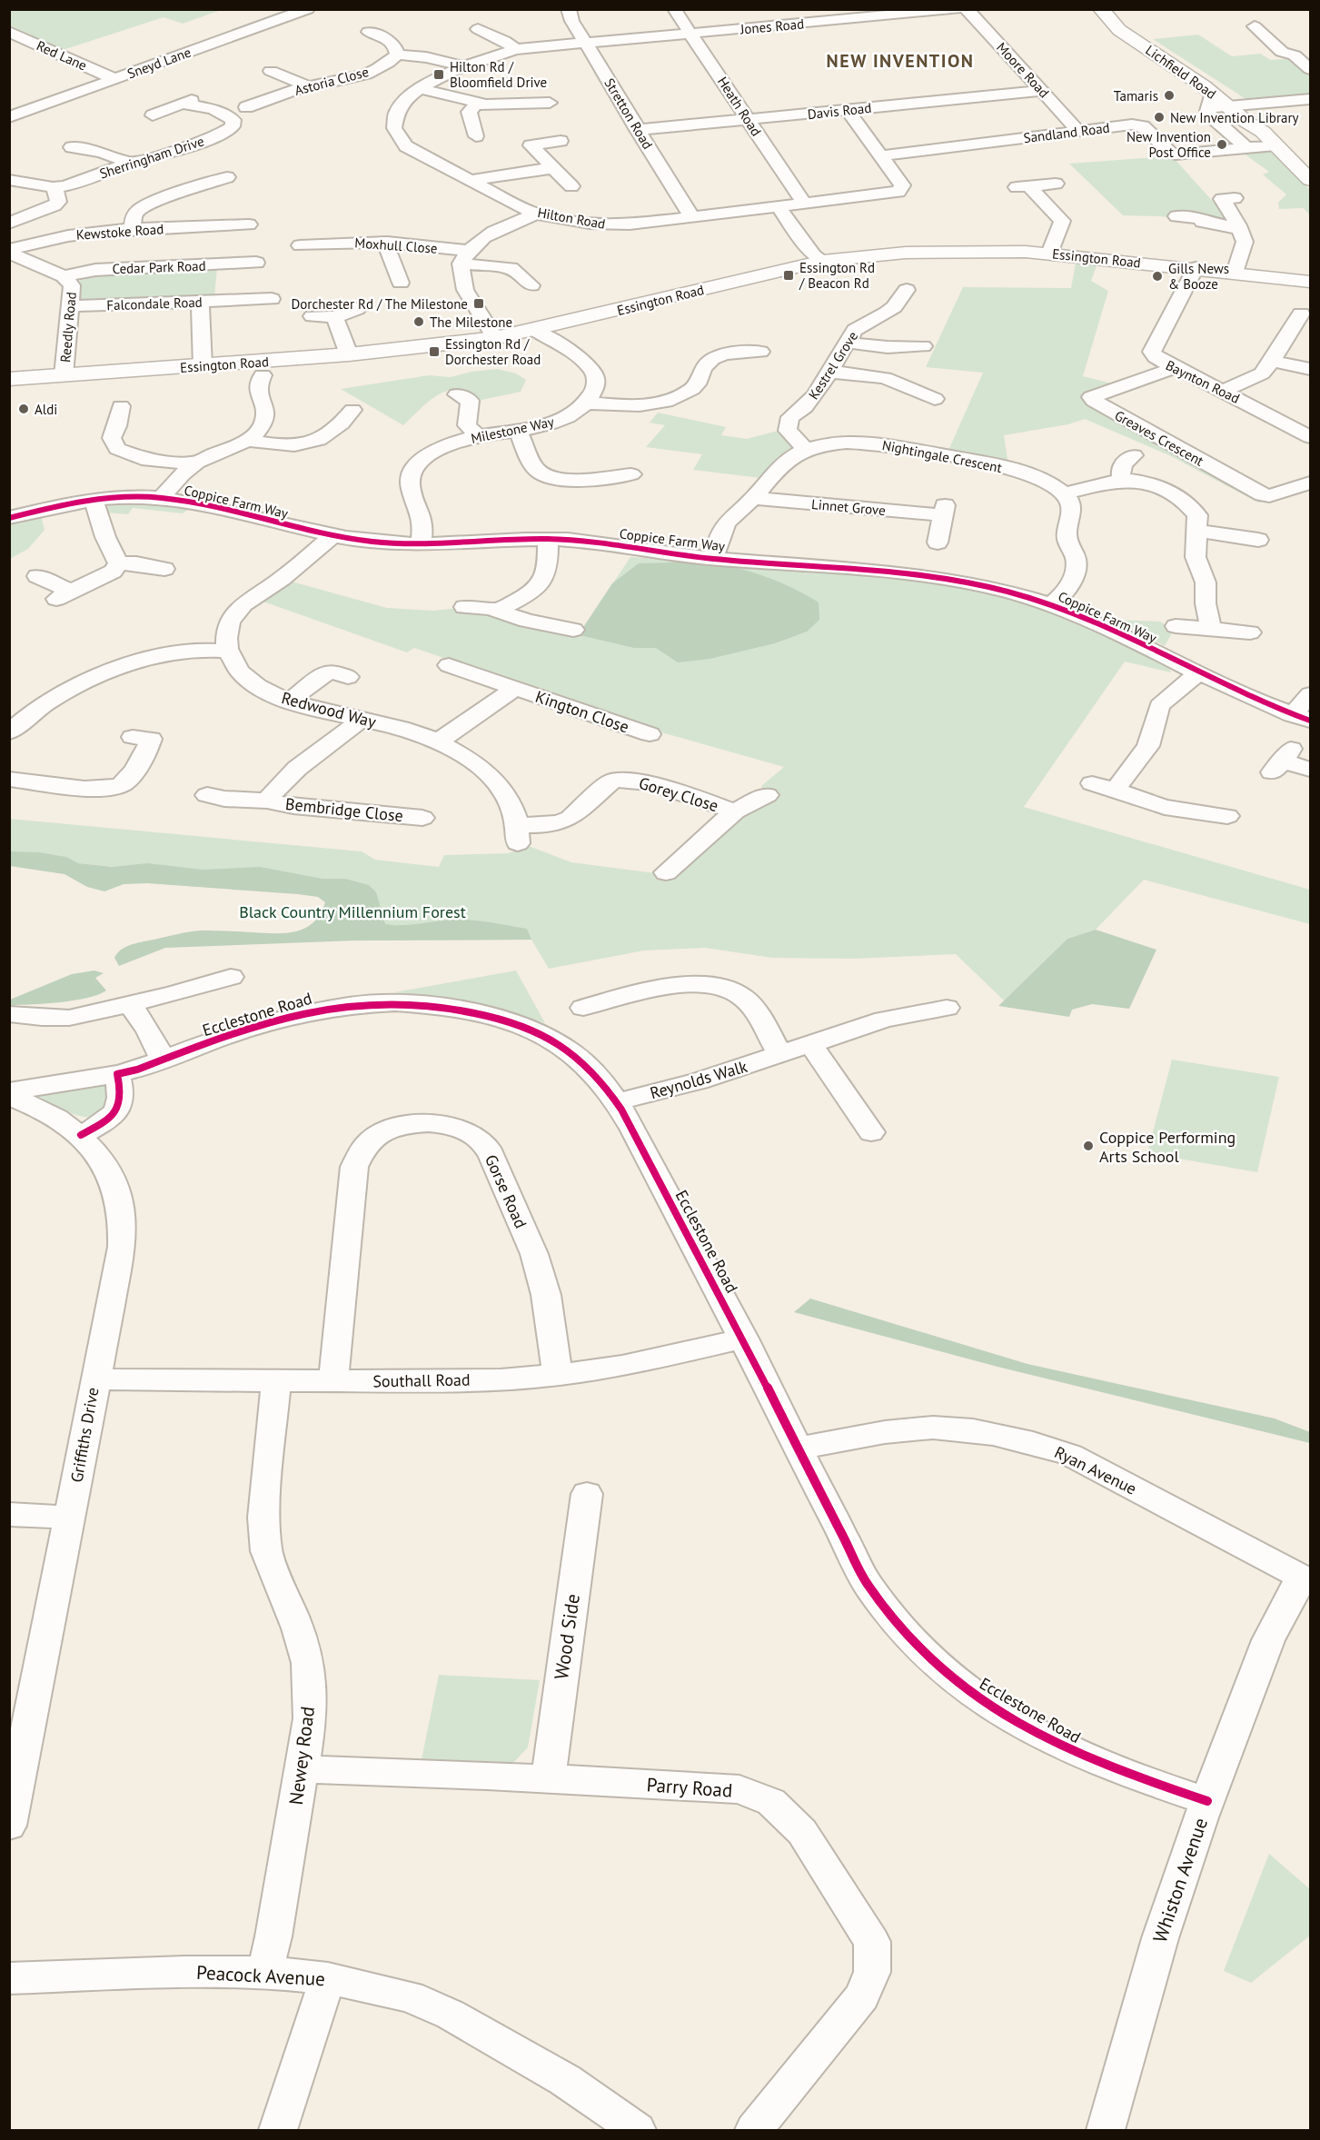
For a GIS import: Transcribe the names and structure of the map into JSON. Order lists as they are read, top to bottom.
{
  "streets": {
    "main road": ["Lichfield Road", "Essington Road"],
    "street": [
      "Jones Road",
      "Red Lane",
      "Sneyd Lane",
      "Moore Road",
      "Astoria Close",
      "Heath Road",
      "Davis Road",
      "Stretton Road",
      "Sandland Road",
      "Sherringham Drive",
      "Hilton Road",
      "Kewstoke Road",
      "Moxhull Close",
      "Cedar Park Road",
      "Falcondale Road",
      "Reedly Road",
      "Kestrel Grove",
      "Baynton Road",
      "Milestone Way",
      "Greaves Crescent",
      "Nightingale Crescent",
      "Coppice Farm Way",
      "Linnet Grove",
      "Redwood Way",
      "Kington Close",
      "Gorey Close",
      "Bembridge Close",
      "Ecclestone Road",
      "Reynolds Walk",
      "Gorse Road",
      "Southall Road",
      "Griffiths Drive",
      "Ryan Avenue",
      "Wood Side",
      "Newey Road",
      "Parry Road",
      "Whiston Avenue",
      "Peacock Avenue"
    ]
  },
  "crossings": [
    ["Jones Road", "Heath Road"],
    ["Jones Road", "Stretton Road"],
    ["Jones Road", "Hilton Road"],
    ["Red Lane", "Sneyd Lane"],
    ["Moore Road", "Davis Road"],
    ["Moore Road", "Sandland Road"],
    ["Lichfield Road", "Sandland Road"],
    ["Heath Road", "Davis Road"],
    ["Heath Road", "Hilton Road"],
    ["Davis Road", "Stretton Road"],
    ["Davis Road", "Hilton Road"],
    ["Stretton Road", "Hilton Road"],
    ["Sandland Road", "Hilton Road"],
    ["Kewstoke Road", "Reedly Road"],
    ["Essington Road", "Reedly Road"],
    ["Essington Road", "Baynton Road"],
    ["Cedar Park Road", "Reedly Road"],
    ["Falcondale Road", "Reedly Road"],
    ["Kestrel Grove", "Nightingale Crescent"],
    ["Baynton Road", "Greaves Crescent"],
    ["Milestone Way", "Coppice Farm Way"],
    ["Nightingale Crescent", "Coppice Farm Way"],
    ["Nightingale Crescent", "Linnet Grove"],
    ["Redwood Way", "Kington Close"],
    ["Redwood Way", "Gorey Close"],
    ["Redwood Way", "Bembridge Close"],
    ["Ecclestone Road", "Reynolds Walk"],
    ["Ecclestone Road", "Southall Road"],
    ["Ecclestone Road", "Ryan Avenue"],
    ["Ecclestone Road", "Whiston Avenue"],
    ["Gorse Road", "Southall Road"],
    ["Southall Road", "Griffiths Drive"],
    ["Southall Road", "Newey Road"],
    ["Ryan Avenue", "Whiston Avenue"],
    ["Wood Side", "Parry Road"],
    ["Newey Road", "Parry Road"],
    ["Newey Road", "Peacock Avenue"]
  ],
  "districts": ["NEW INVENTION"],
  "parks": ["Black Country Millennium Forest"],
  "places": {
    "transit": [
      "Hilton Rd / Bloomfield Drive",
      "Essington Rd / Beacon Rd",
      "Dorchester Rd / The Milestone",
      "Essington Rd / Dorchester Road"
    ],
    "other": [
      "Tamaris",
      "New Invention Library",
      "New Invention Post Office",
      "Gills News & Booze",
      "The Milestone",
      "Aldi",
      "Coppice Performing Arts School"
    ]
  }
}
